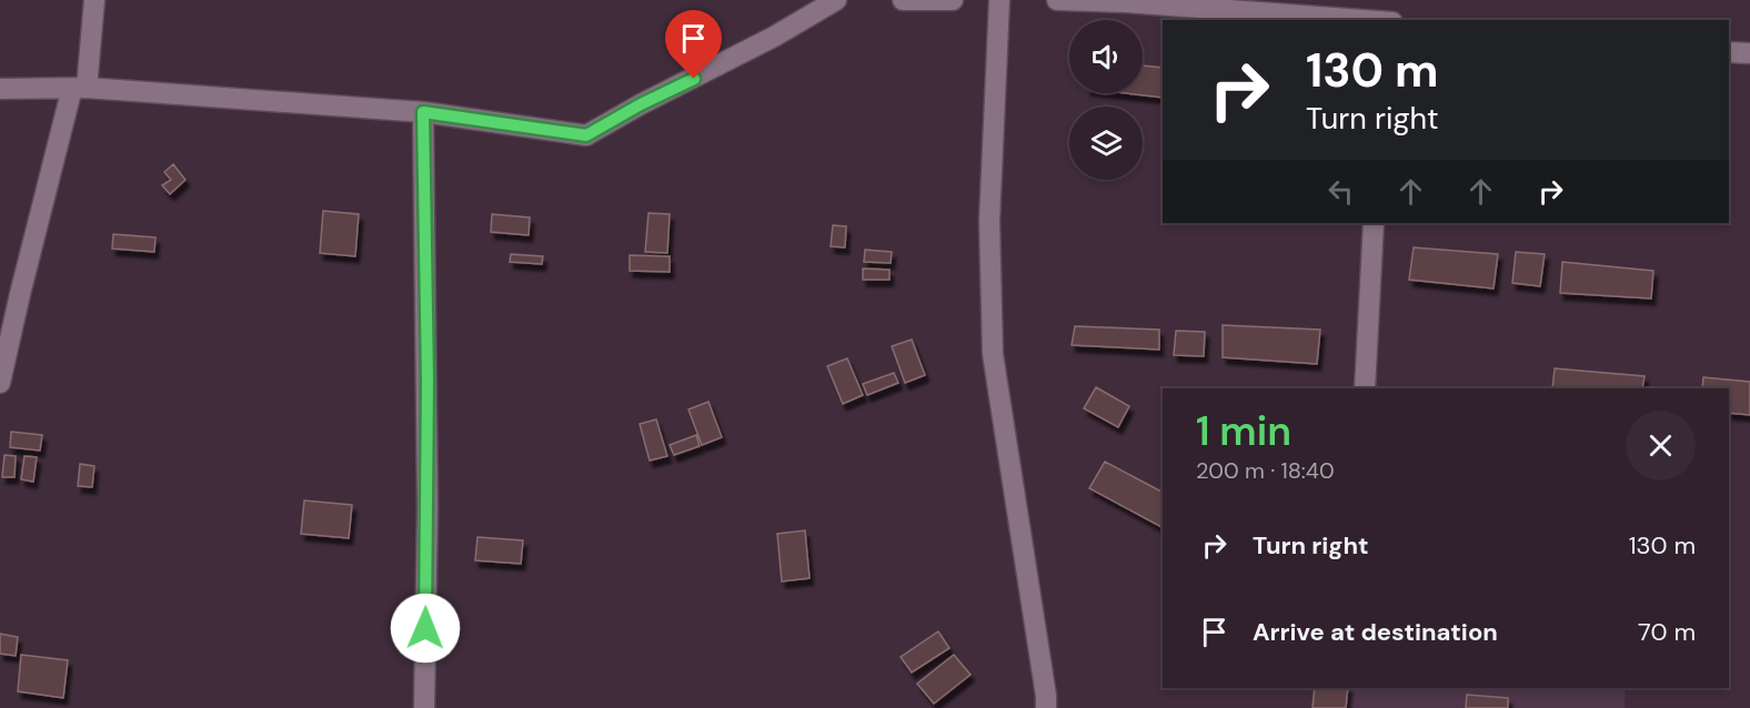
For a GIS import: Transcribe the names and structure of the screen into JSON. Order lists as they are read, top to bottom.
{
  "page": {
    "turn": ["130 m", "Turn right"],
    "heading": ["1 min", "200 m · 18:40"],
    "list": [
      {
        "name": "Turn right",
        "value": "130 m"
      },
      {
        "name": "Arrive at destination",
        "value": "70 m"
      }
    ]
  }
}
